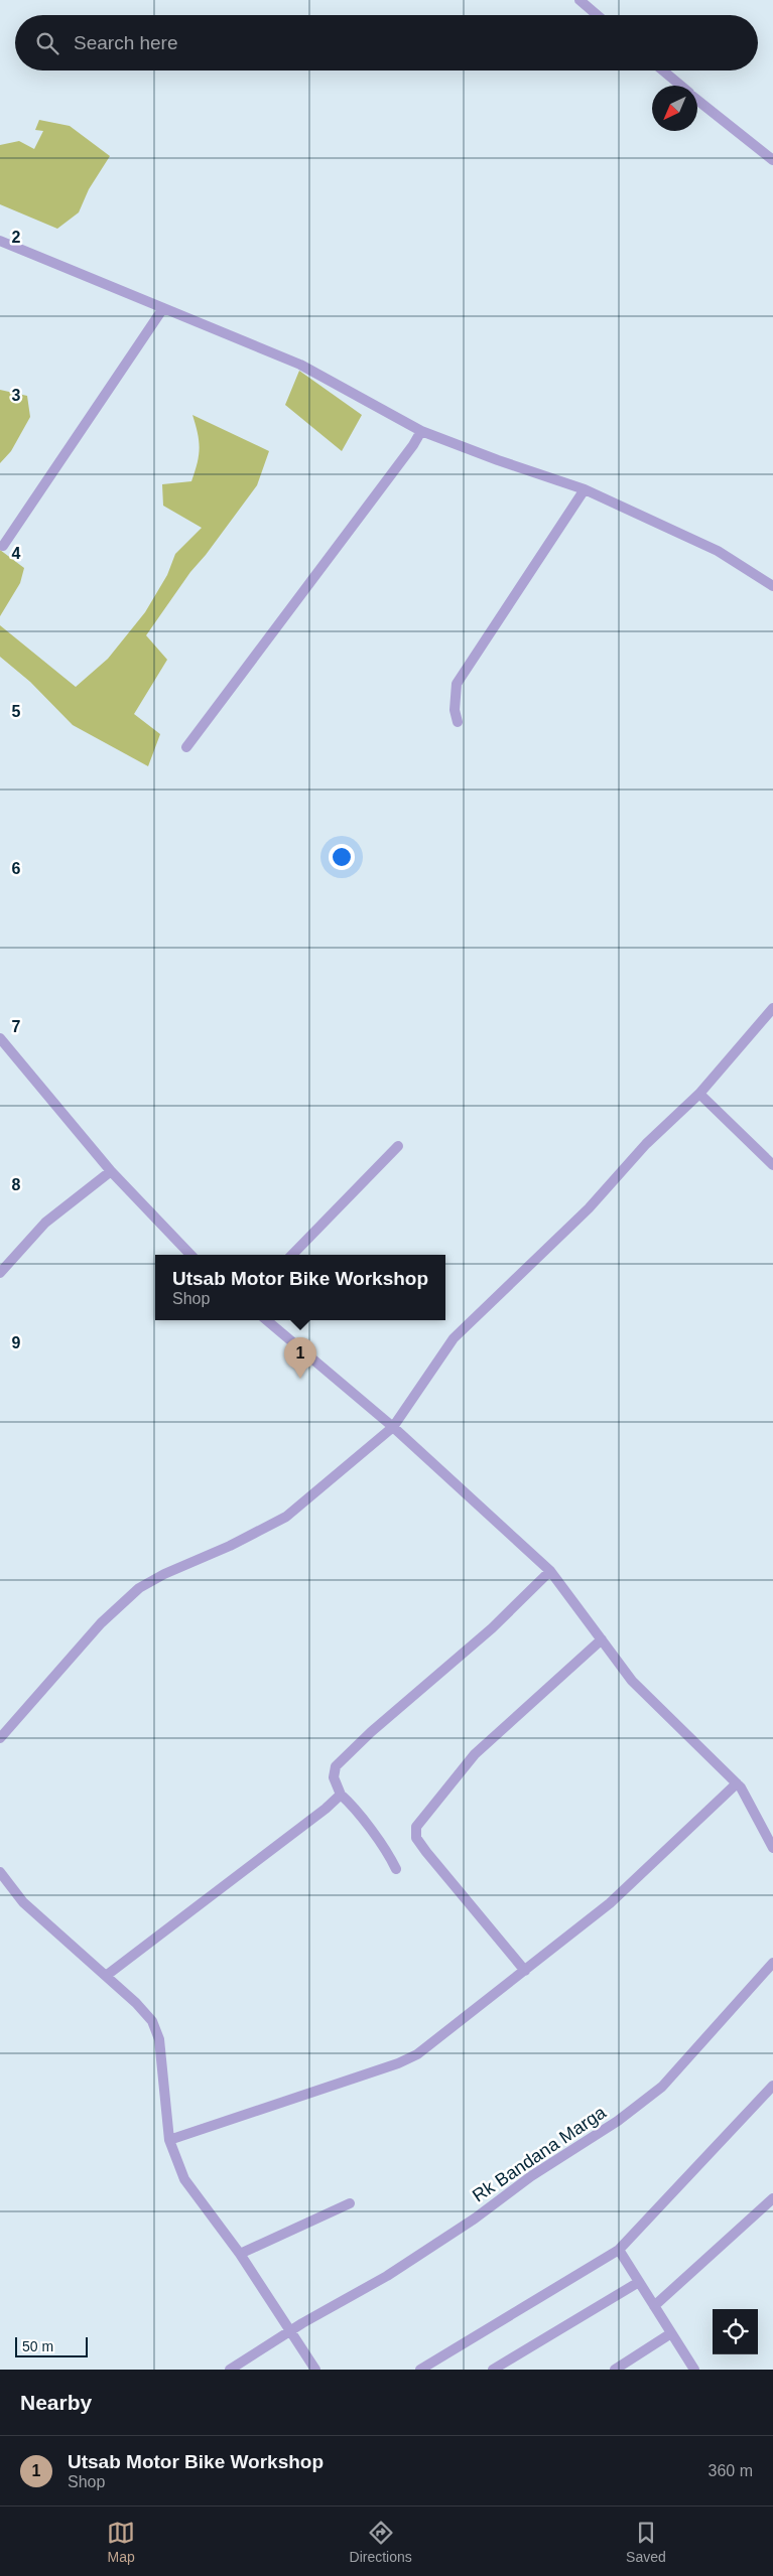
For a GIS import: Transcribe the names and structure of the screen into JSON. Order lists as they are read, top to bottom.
{
  "streets": {
    "street": ["Rk Bandana Marga"]
  },
  "scale_bar": "50 m",
  "north": "bottom left",
  "page": {
    "search": "Search here",
    "popup": ["Utsab Motor Bike Workshop", "Shop"],
    "pins": "1",
    "scale": "50 m",
    "heading": "Nearby",
    "list": [
      {
        "mark": "1",
        "name": "Utsab Motor Bike Workshop",
        "note": "Shop",
        "value": "360 m"
      }
    ],
    "nav": ["Map", "Directions", "Saved"]
  },
  "grid": {
    "rows": [
      "2",
      "3",
      "4",
      "5",
      "6",
      "7",
      "8",
      "9"
    ]
  }
}
